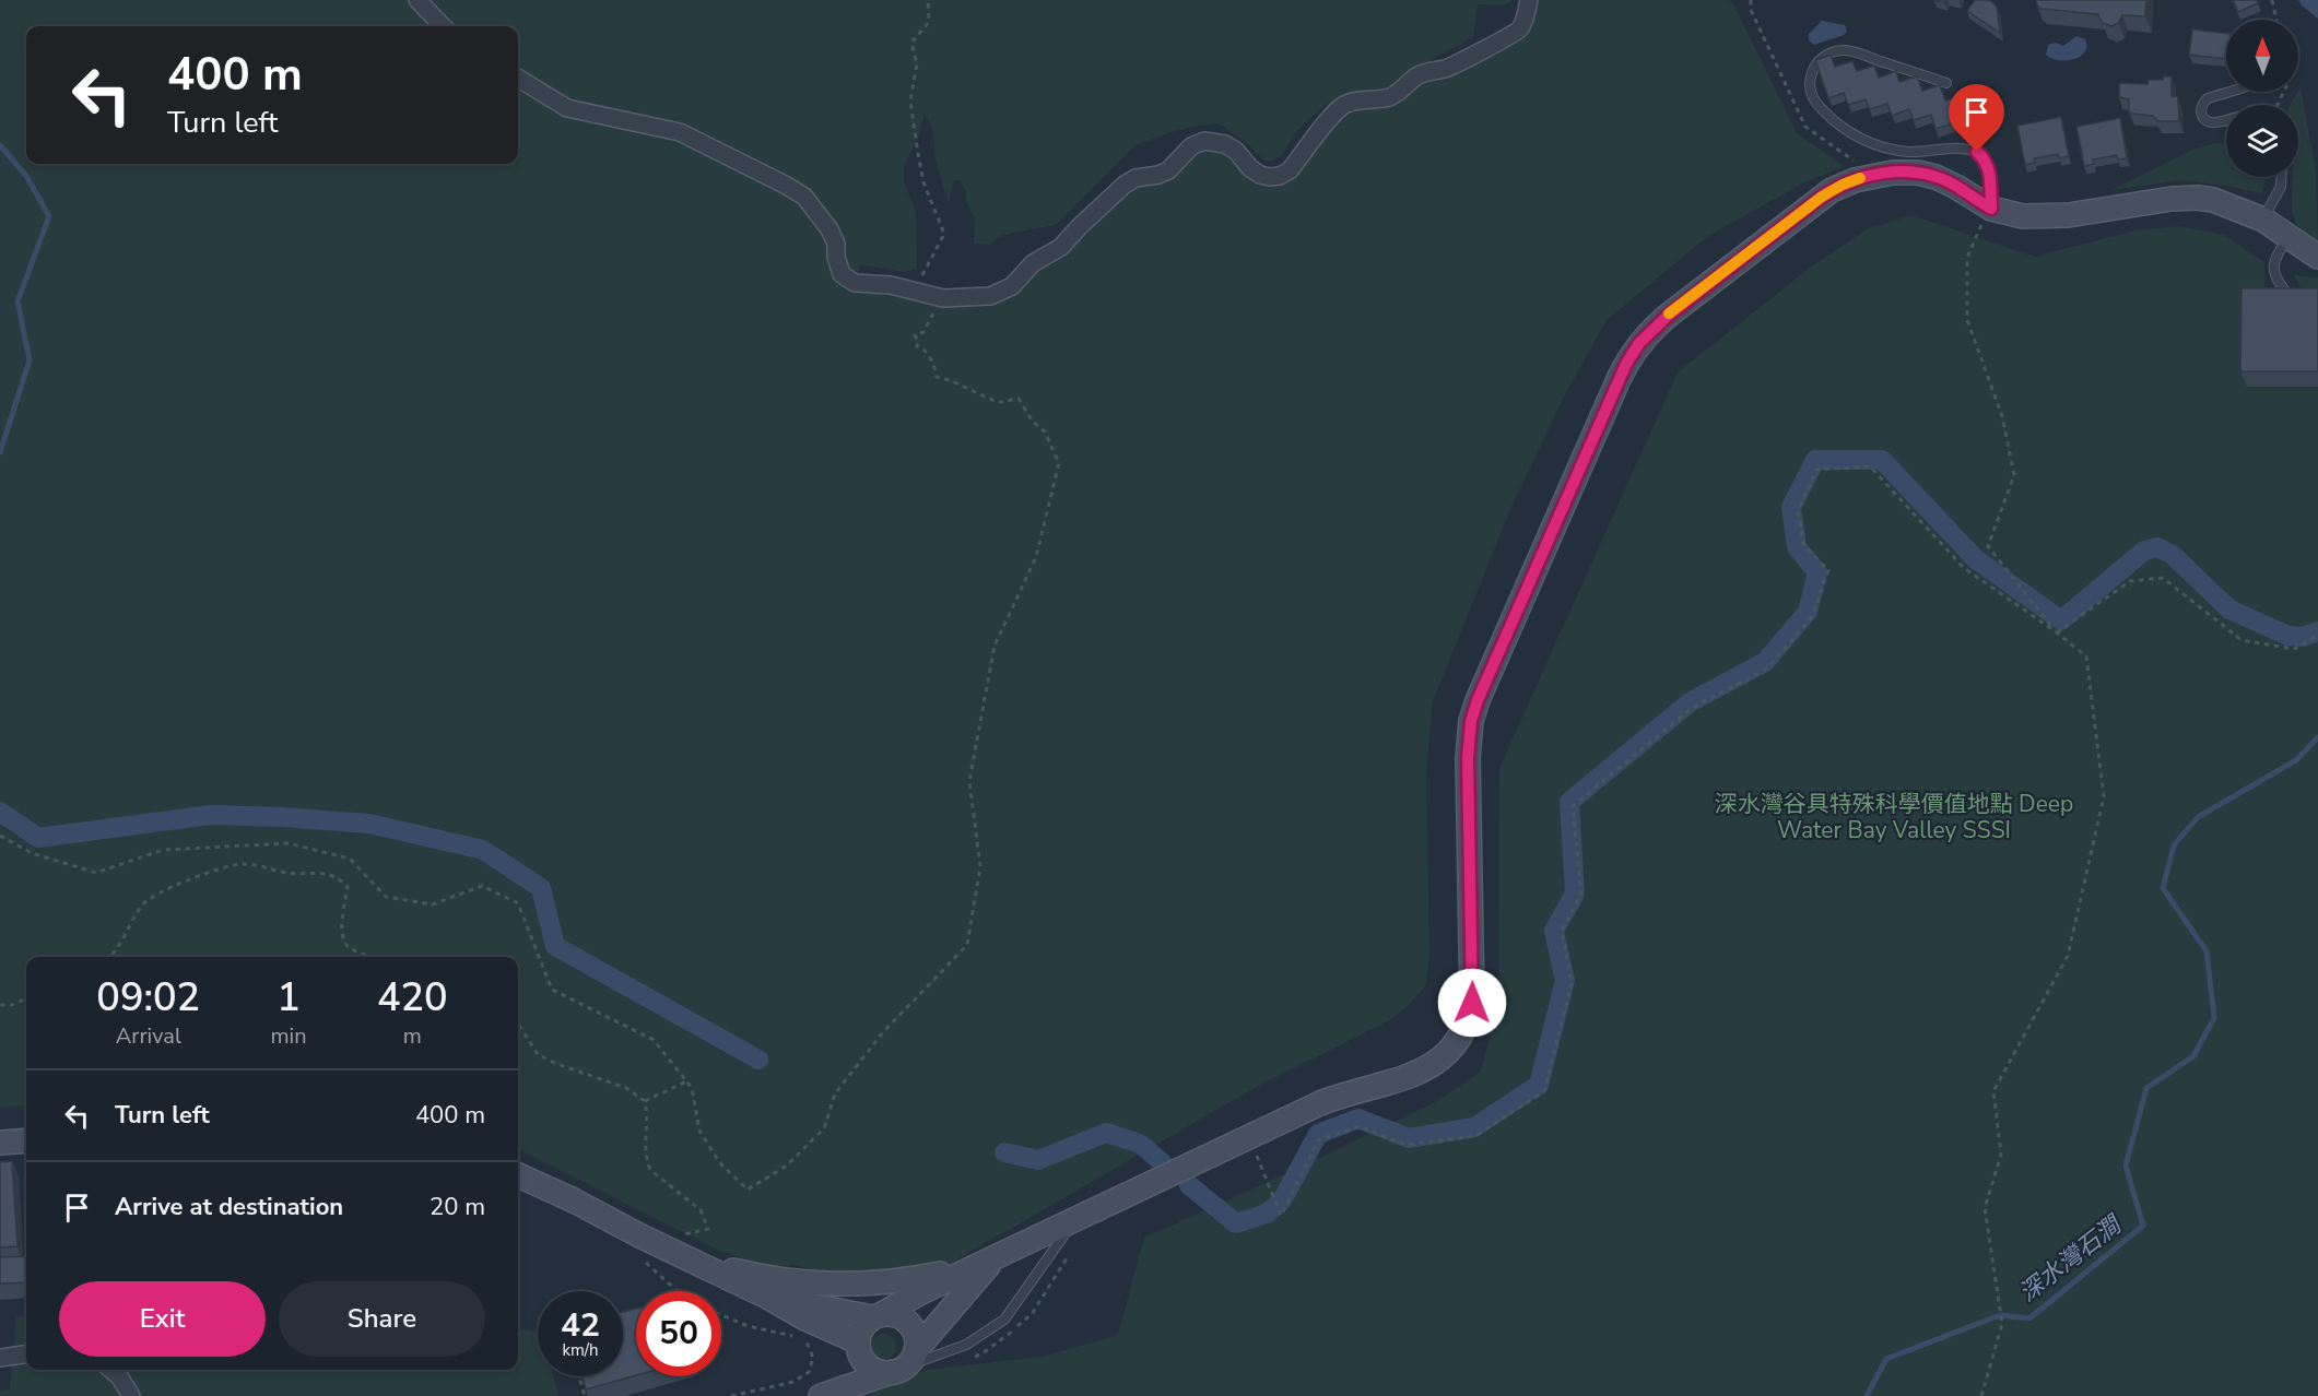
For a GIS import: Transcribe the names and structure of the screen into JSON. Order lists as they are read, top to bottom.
{
  "water": ["深水灣石澗"],
  "parks": ["深水灣谷具特殊科學價值地點 Deep Water Bay Valley SSSI"],
  "north": "top",
  "page": {
    "turn": ["400 m", "Turn left"],
    "eta": [
      "09:02",
      "Arrival",
      "1",
      "min",
      "420",
      "m"
    ],
    "list": [
      {
        "name": "Turn left",
        "value": "400 m"
      },
      {
        "name": "Arrive at destination",
        "value": "20 m"
      }
    ],
    "buttons": ["Exit", "Share"],
    "speed": "42 km/h",
    "limit": "50"
  }
}
